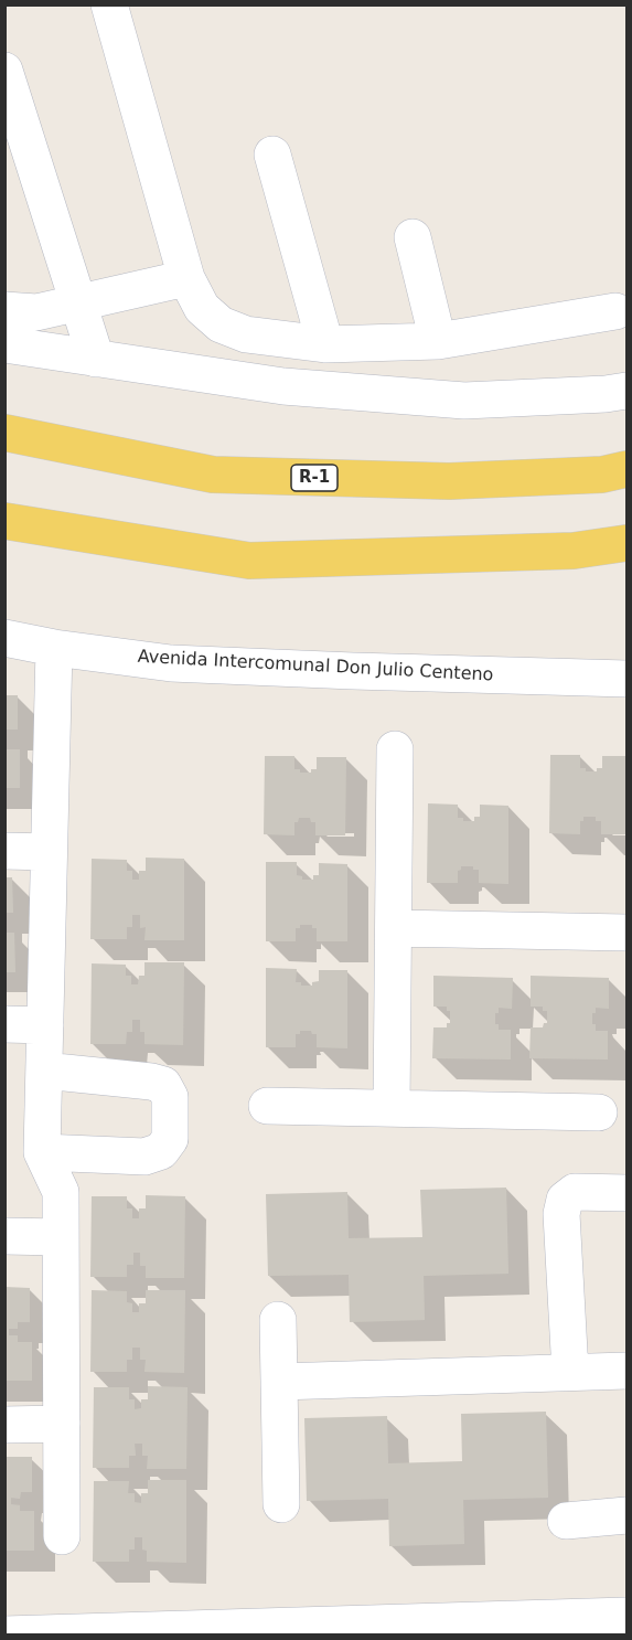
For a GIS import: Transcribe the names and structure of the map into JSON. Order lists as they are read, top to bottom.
{
  "streets": {
    "main road": ["R-1"],
    "street": ["Avenida Intercomunal Don Julio Centeno"]
  }
}
